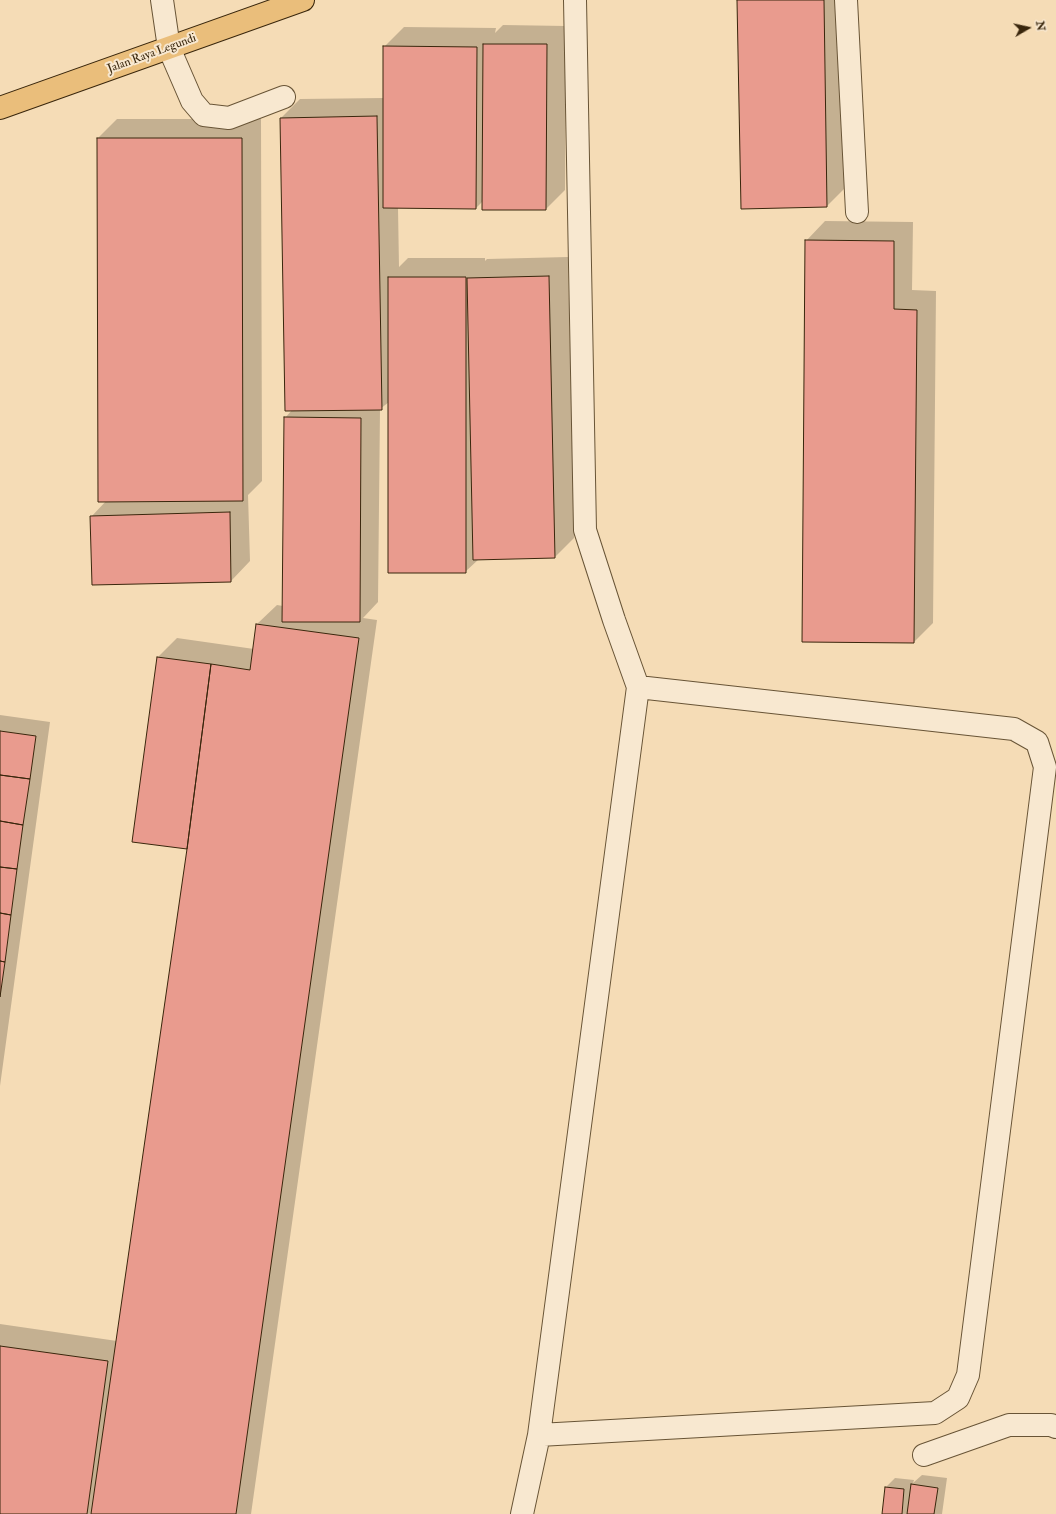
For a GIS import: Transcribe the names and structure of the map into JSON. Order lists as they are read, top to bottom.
{
  "streets": {
    "highway": ["Jalan Raya Legundi"]
  },
  "north": "right"
}
